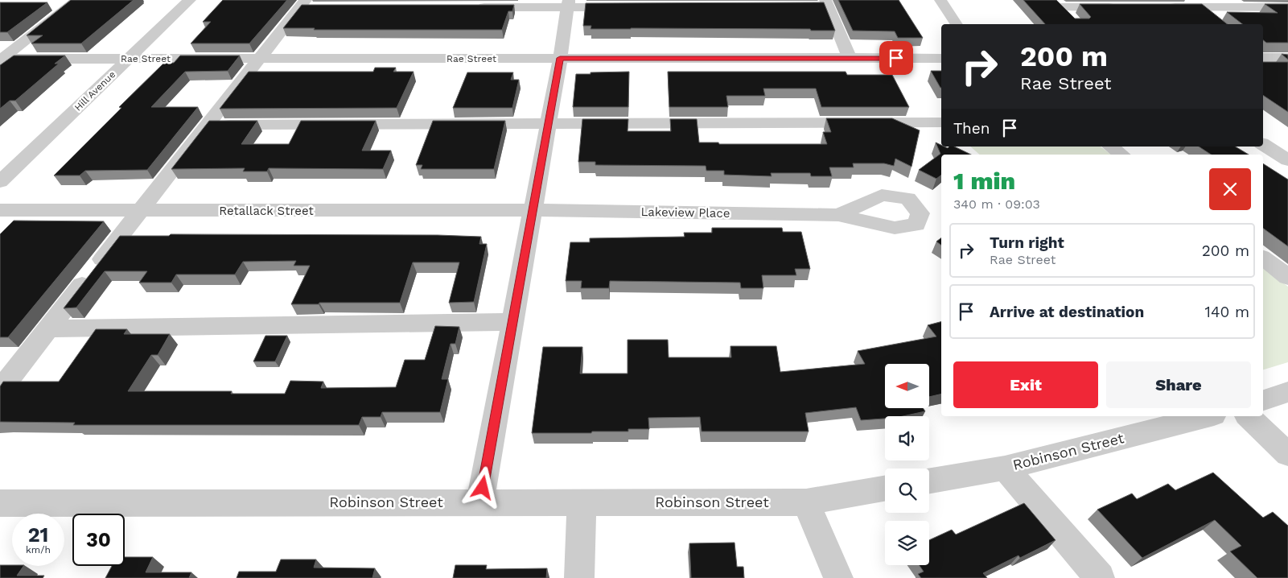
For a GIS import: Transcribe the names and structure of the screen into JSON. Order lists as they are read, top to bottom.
{
  "streets": {
    "street": [
      "Rae Street",
      "Hill Avenue",
      "Retallack Street",
      "Lakeview Place",
      "Robinson Street"
    ]
  },
  "crossings": [
    ["Rae Street", "Hill Avenue"],
    ["Retallack Street", "Lakeview Place"]
  ],
  "north": "left",
  "page": {
    "turn": ["200 m", "Rae Street"],
    "then": "Then",
    "heading": ["1 min", "340 m · 09:03"],
    "list": [
      {
        "name": "Turn right",
        "note": "Rae Street",
        "value": "200 m"
      },
      {
        "name": "Arrive at destination",
        "value": "140 m"
      }
    ],
    "buttons": ["Exit", "Share"],
    "speed": "21 km/h",
    "limit": "30"
  }
}
